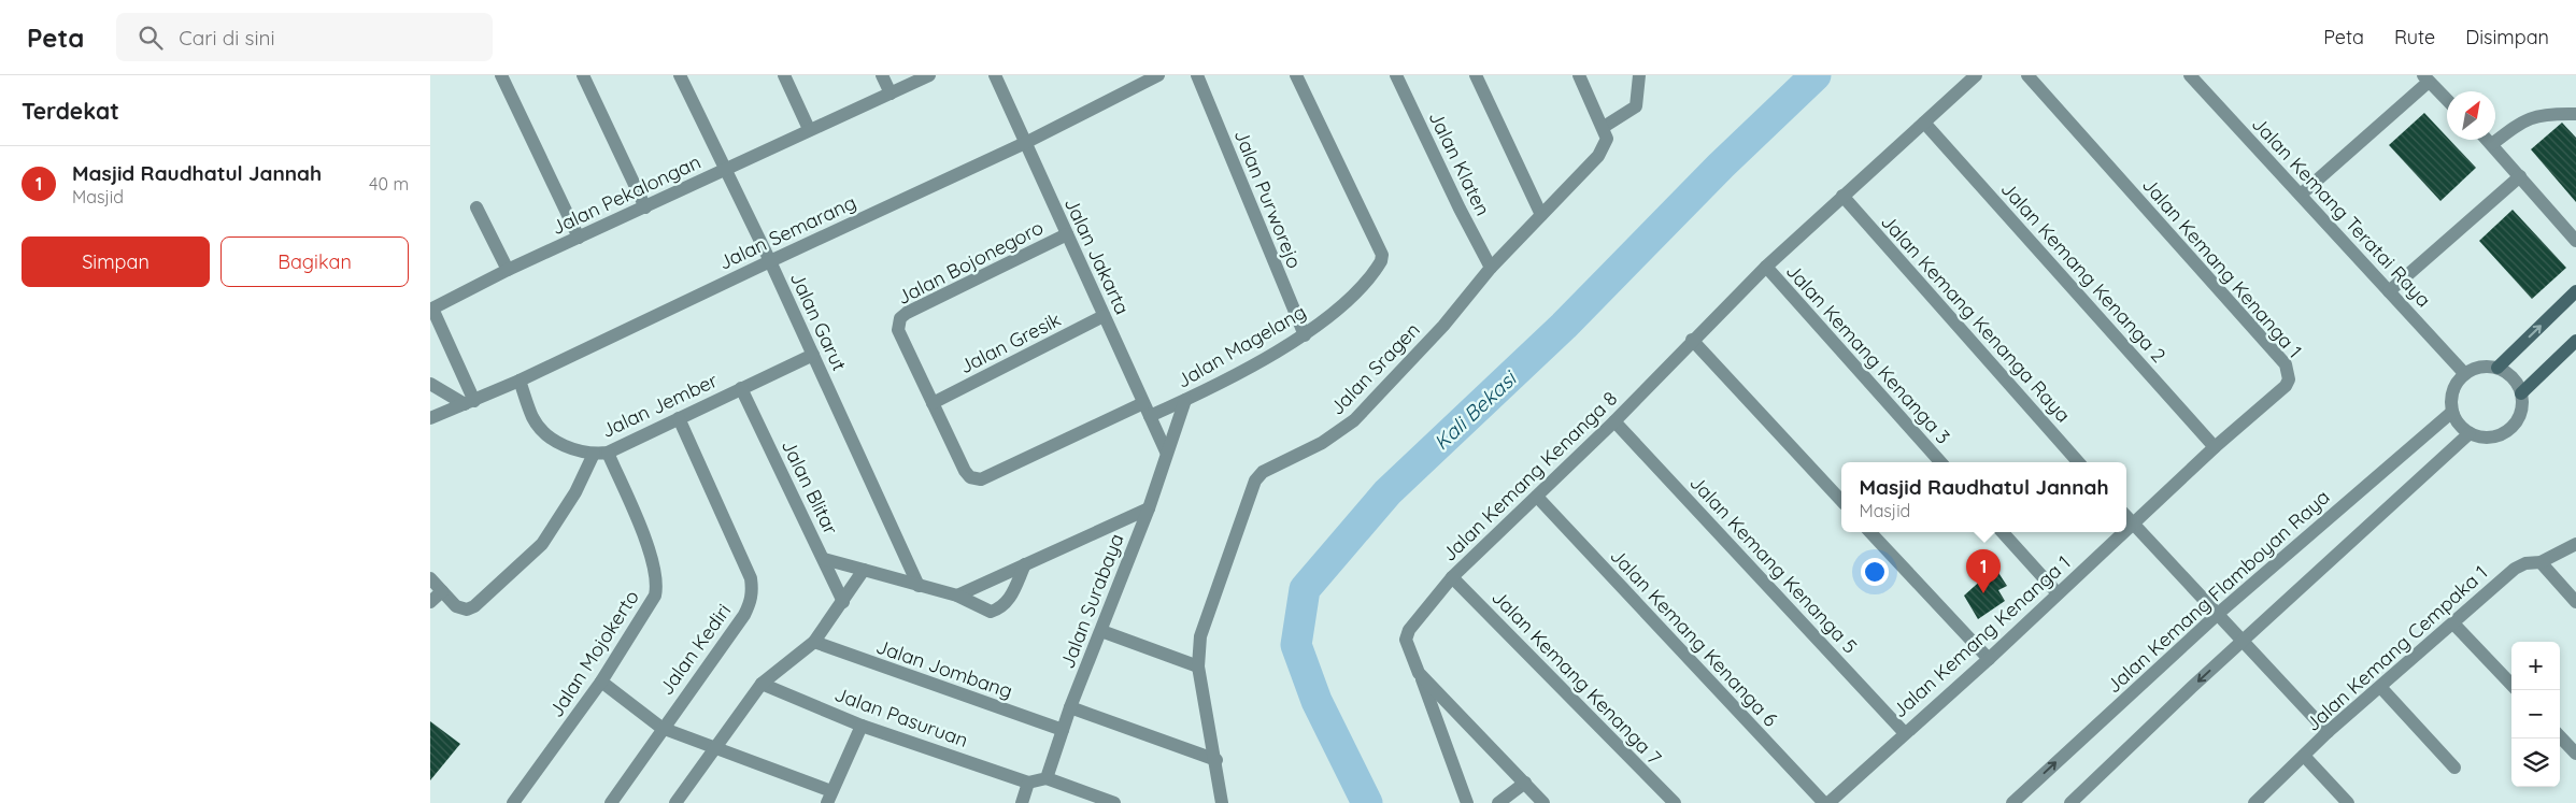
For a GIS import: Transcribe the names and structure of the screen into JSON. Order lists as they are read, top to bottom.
{
  "streets": {
    "street": [
      "Jalan Klaten",
      "Jalan Pekalongan",
      "Jalan Purworejo",
      "Jalan Kemang Teratai Raya",
      "Jalan Semarang",
      "Jalan Jakarta",
      "Jalan Bojonegoro",
      "Jalan Kemang Kenanga 1",
      "Jalan Kemang Kenanga 2",
      "Jalan Kemang Kenanga Raya",
      "Jalan Garut",
      "Jalan Gresik",
      "Jalan Magelang",
      "Jalan Kemang Kenanga 3",
      "Jalan Sragen",
      "Jalan Jember",
      "Jalan Kemang Kenanga 8",
      "Jalan Blitar",
      "Jalan Kemang Kenanga 5",
      "Jalan Kemang Flamboyan Raya",
      "Jalan Surabaya",
      "Jalan Kemang Kenanga 6",
      "Jalan Kemang Cempaka 1",
      "Jalan Kediri",
      "Jalan Mojokerto",
      "Jalan Jombang",
      "Jalan Kemang Kenanga 7",
      "Jalan Pasuruan"
    ]
  },
  "crossings": [
    ["Jalan Klaten", "Jalan Sragen"],
    ["Jalan Pekalongan", "Jalan Semarang"],
    ["Jalan Pekalongan", "Jalan Garut"],
    ["Jalan Purworejo", "Jalan Magelang"],
    ["Jalan Kemang Teratai Raya", "Jalan Kemang Flamboyan Raya"],
    ["Jalan Semarang", "Jalan Jakarta"],
    ["Jalan Semarang", "Jalan Garut"],
    ["Jalan Semarang", "Jalan Jember"],
    ["Jalan Jakarta", "Jalan Bojonegoro"],
    ["Jalan Jakarta", "Jalan Gresik"],
    ["Jalan Jakarta", "Jalan Magelang"],
    ["Jalan Jakarta", "Jalan Surabaya"],
    ["Jalan Bojonegoro", "Jalan Gresik"],
    ["Jalan Bojonegoro", "Jalan Magelang"],
    ["Jalan Kemang Kenanga 1", "Jalan Kemang Kenanga 2"],
    ["Jalan Kemang Kenanga 1", "Jalan Kemang Kenanga 5"],
    ["Jalan Kemang Kenanga 2", "Jalan Kemang Kenanga 8"],
    ["Jalan Kemang Kenanga Raya", "Jalan Kemang Kenanga 8"],
    ["Jalan Garut", "Jalan Jember"],
    ["Jalan Magelang", "Jalan Surabaya"],
    ["Jalan Kemang Kenanga 3", "Jalan Kemang Kenanga 8"],
    ["Jalan Jember", "Jalan Blitar"],
    ["Jalan Jember", "Jalan Kediri"],
    ["Jalan Jember", "Jalan Mojokerto"],
    ["Jalan Kemang Kenanga 8", "Jalan Kemang Kenanga 5"],
    ["Jalan Kemang Kenanga 8", "Jalan Kemang Kenanga 6"],
    ["Jalan Kemang Kenanga 8", "Jalan Kemang Kenanga 7"],
    ["Jalan Surabaya", "Jalan Jombang"]
  ],
  "water": ["Kali Bekasi"],
  "north": "top right",
  "page": {
    "header": "Peta",
    "search": "Cari di sini",
    "nav": ["Peta", "Rute", "Disimpan"],
    "heading": "Terdekat",
    "list": [
      {
        "mark": "1",
        "name": "Masjid Raudhatul Jannah",
        "note": "Masjid",
        "value": "40 m"
      }
    ],
    "buttons": ["Simpan", "Bagikan"],
    "popup": ["Masjid Raudhatul Jannah", "Masjid"],
    "pins": "1",
    "map_buttons": ["+", "−"]
  }
}
